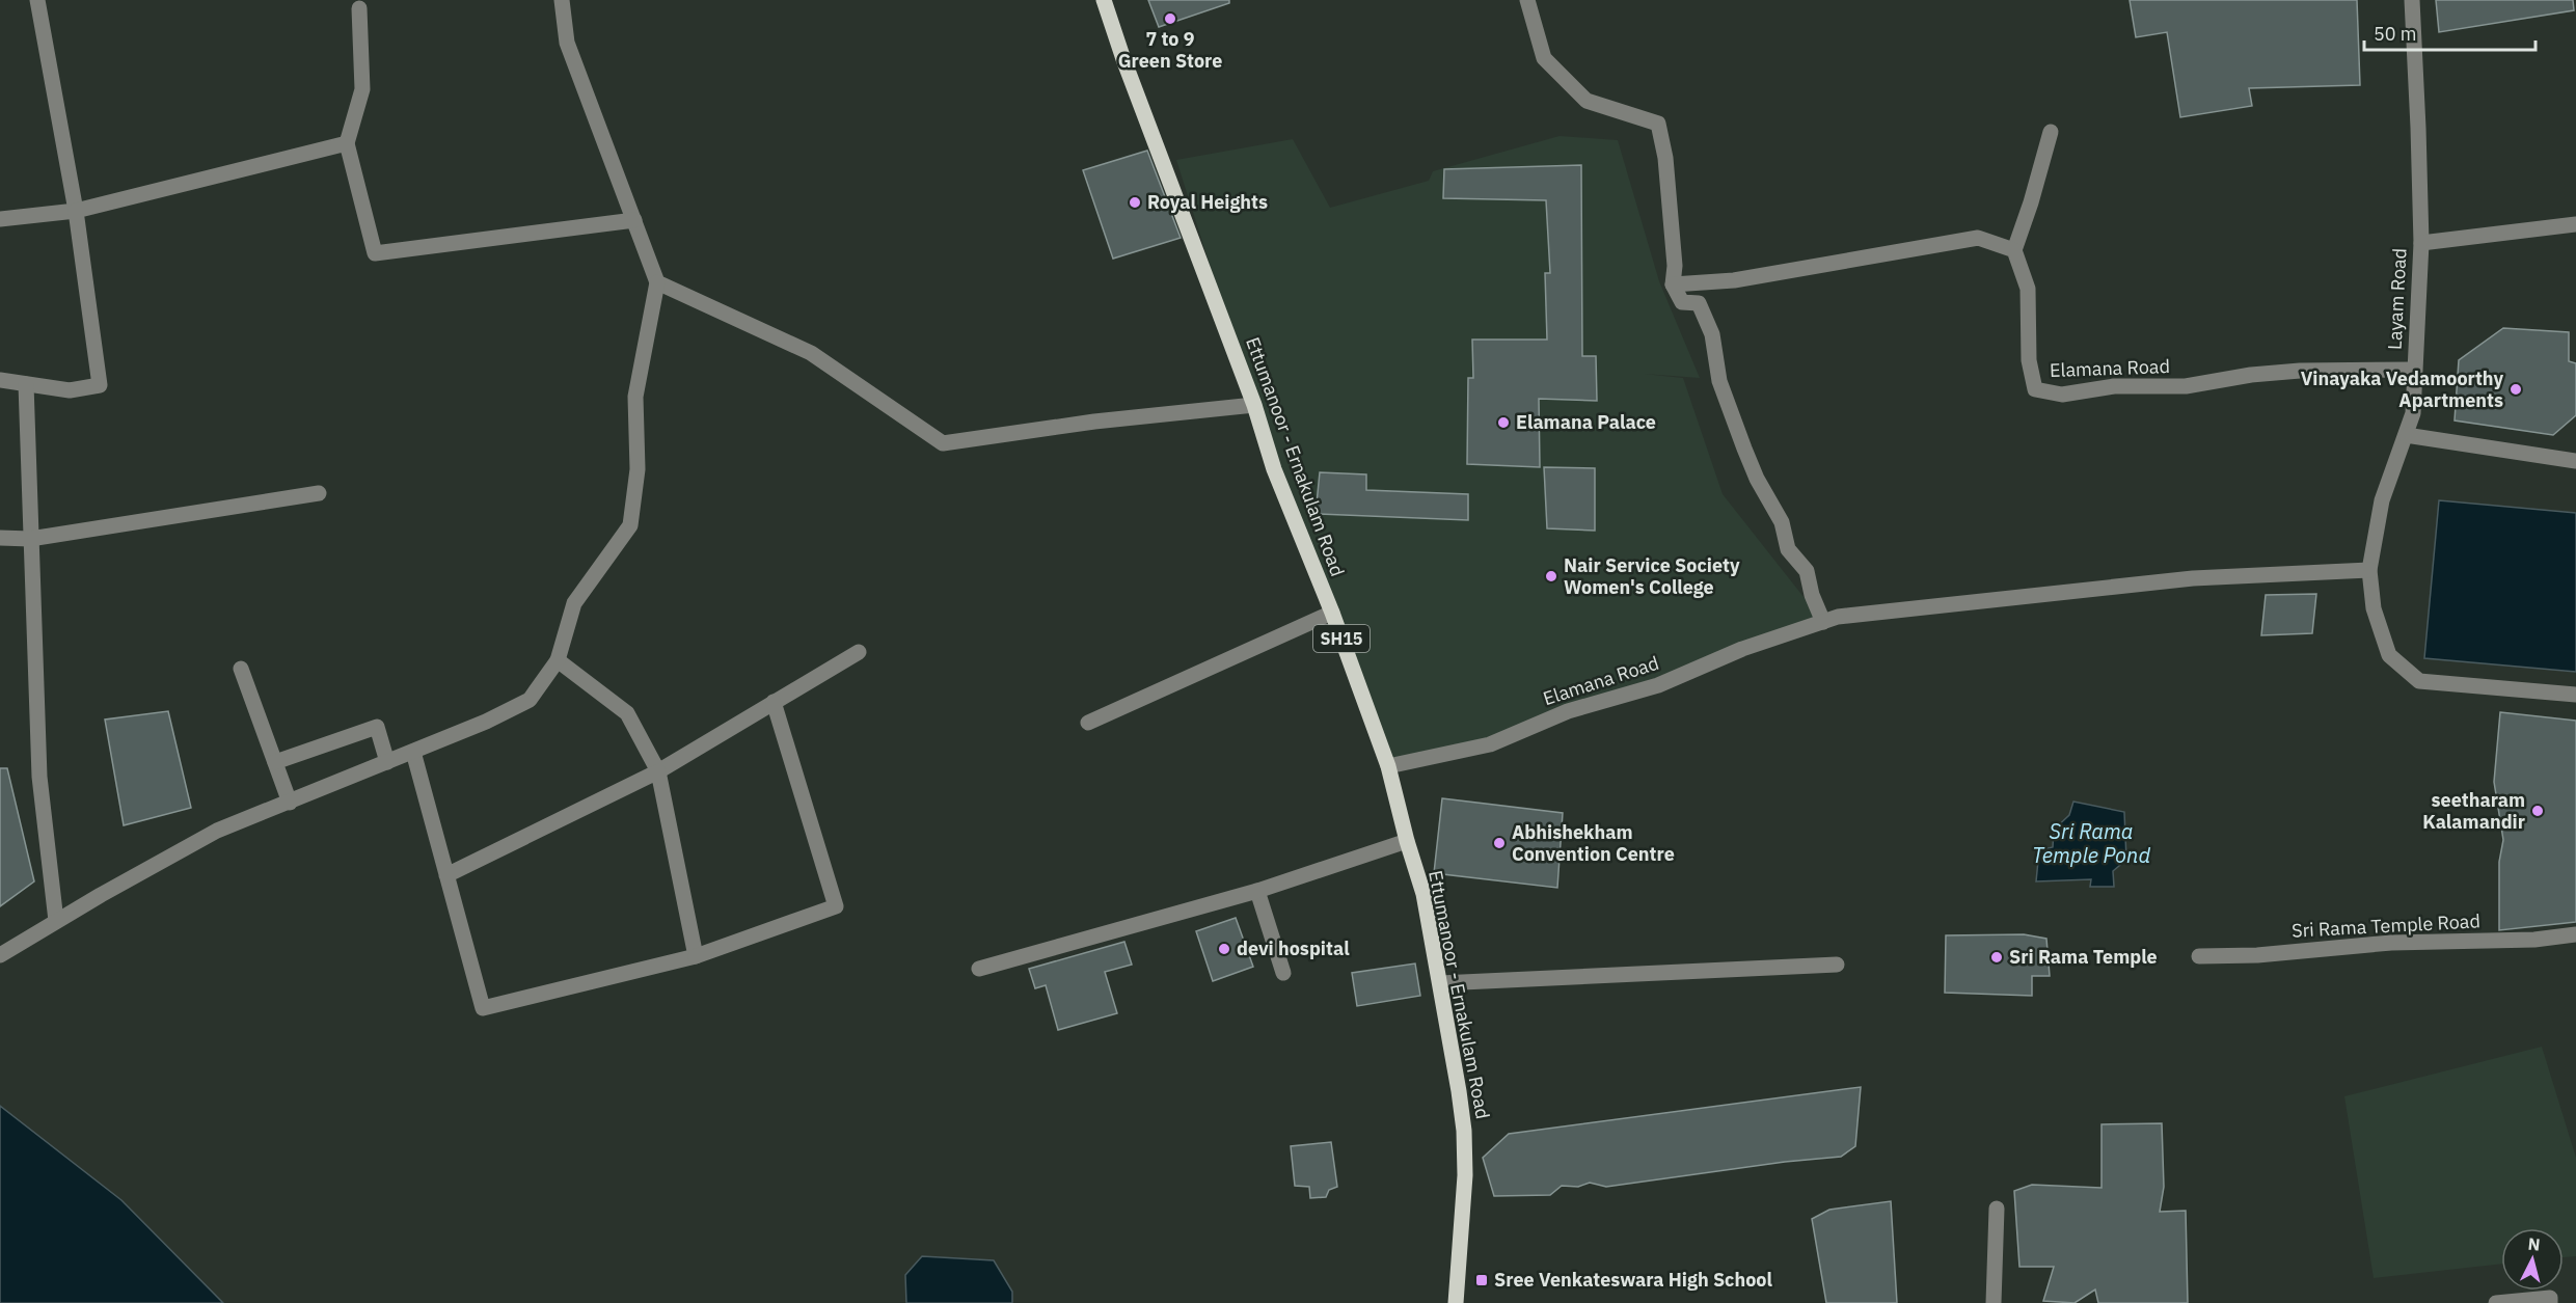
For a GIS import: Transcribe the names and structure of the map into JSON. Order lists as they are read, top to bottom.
{
  "streets": {
    "main road": ["Ettumanoor - Ernakulam Road", "SH15"],
    "street": ["Layam Road", "Elamana Road", "Sri Rama Temple Road"]
  },
  "crossings": [
    ["Layam Road", "Elamana Road"],
    ["Elamana Road", "Ettumanoor - Ernakulam Road"]
  ],
  "water": ["Sri Rama Temple Pond"],
  "places": {
    "other": [
      "7 to 9 Green Store",
      "Royal Heights",
      "Vinayaka Vedamoorthy Apartments",
      "Elamana Palace",
      "Nair Service Society Women's College",
      "seetharam Kalamandir",
      "Abhishekham Convention Centre",
      "devi hospital",
      "Sri Rama Temple"
    ],
    "transit": ["Sree Venkateswara High School"]
  },
  "scale_bar": "50 m",
  "north": "top"
}
